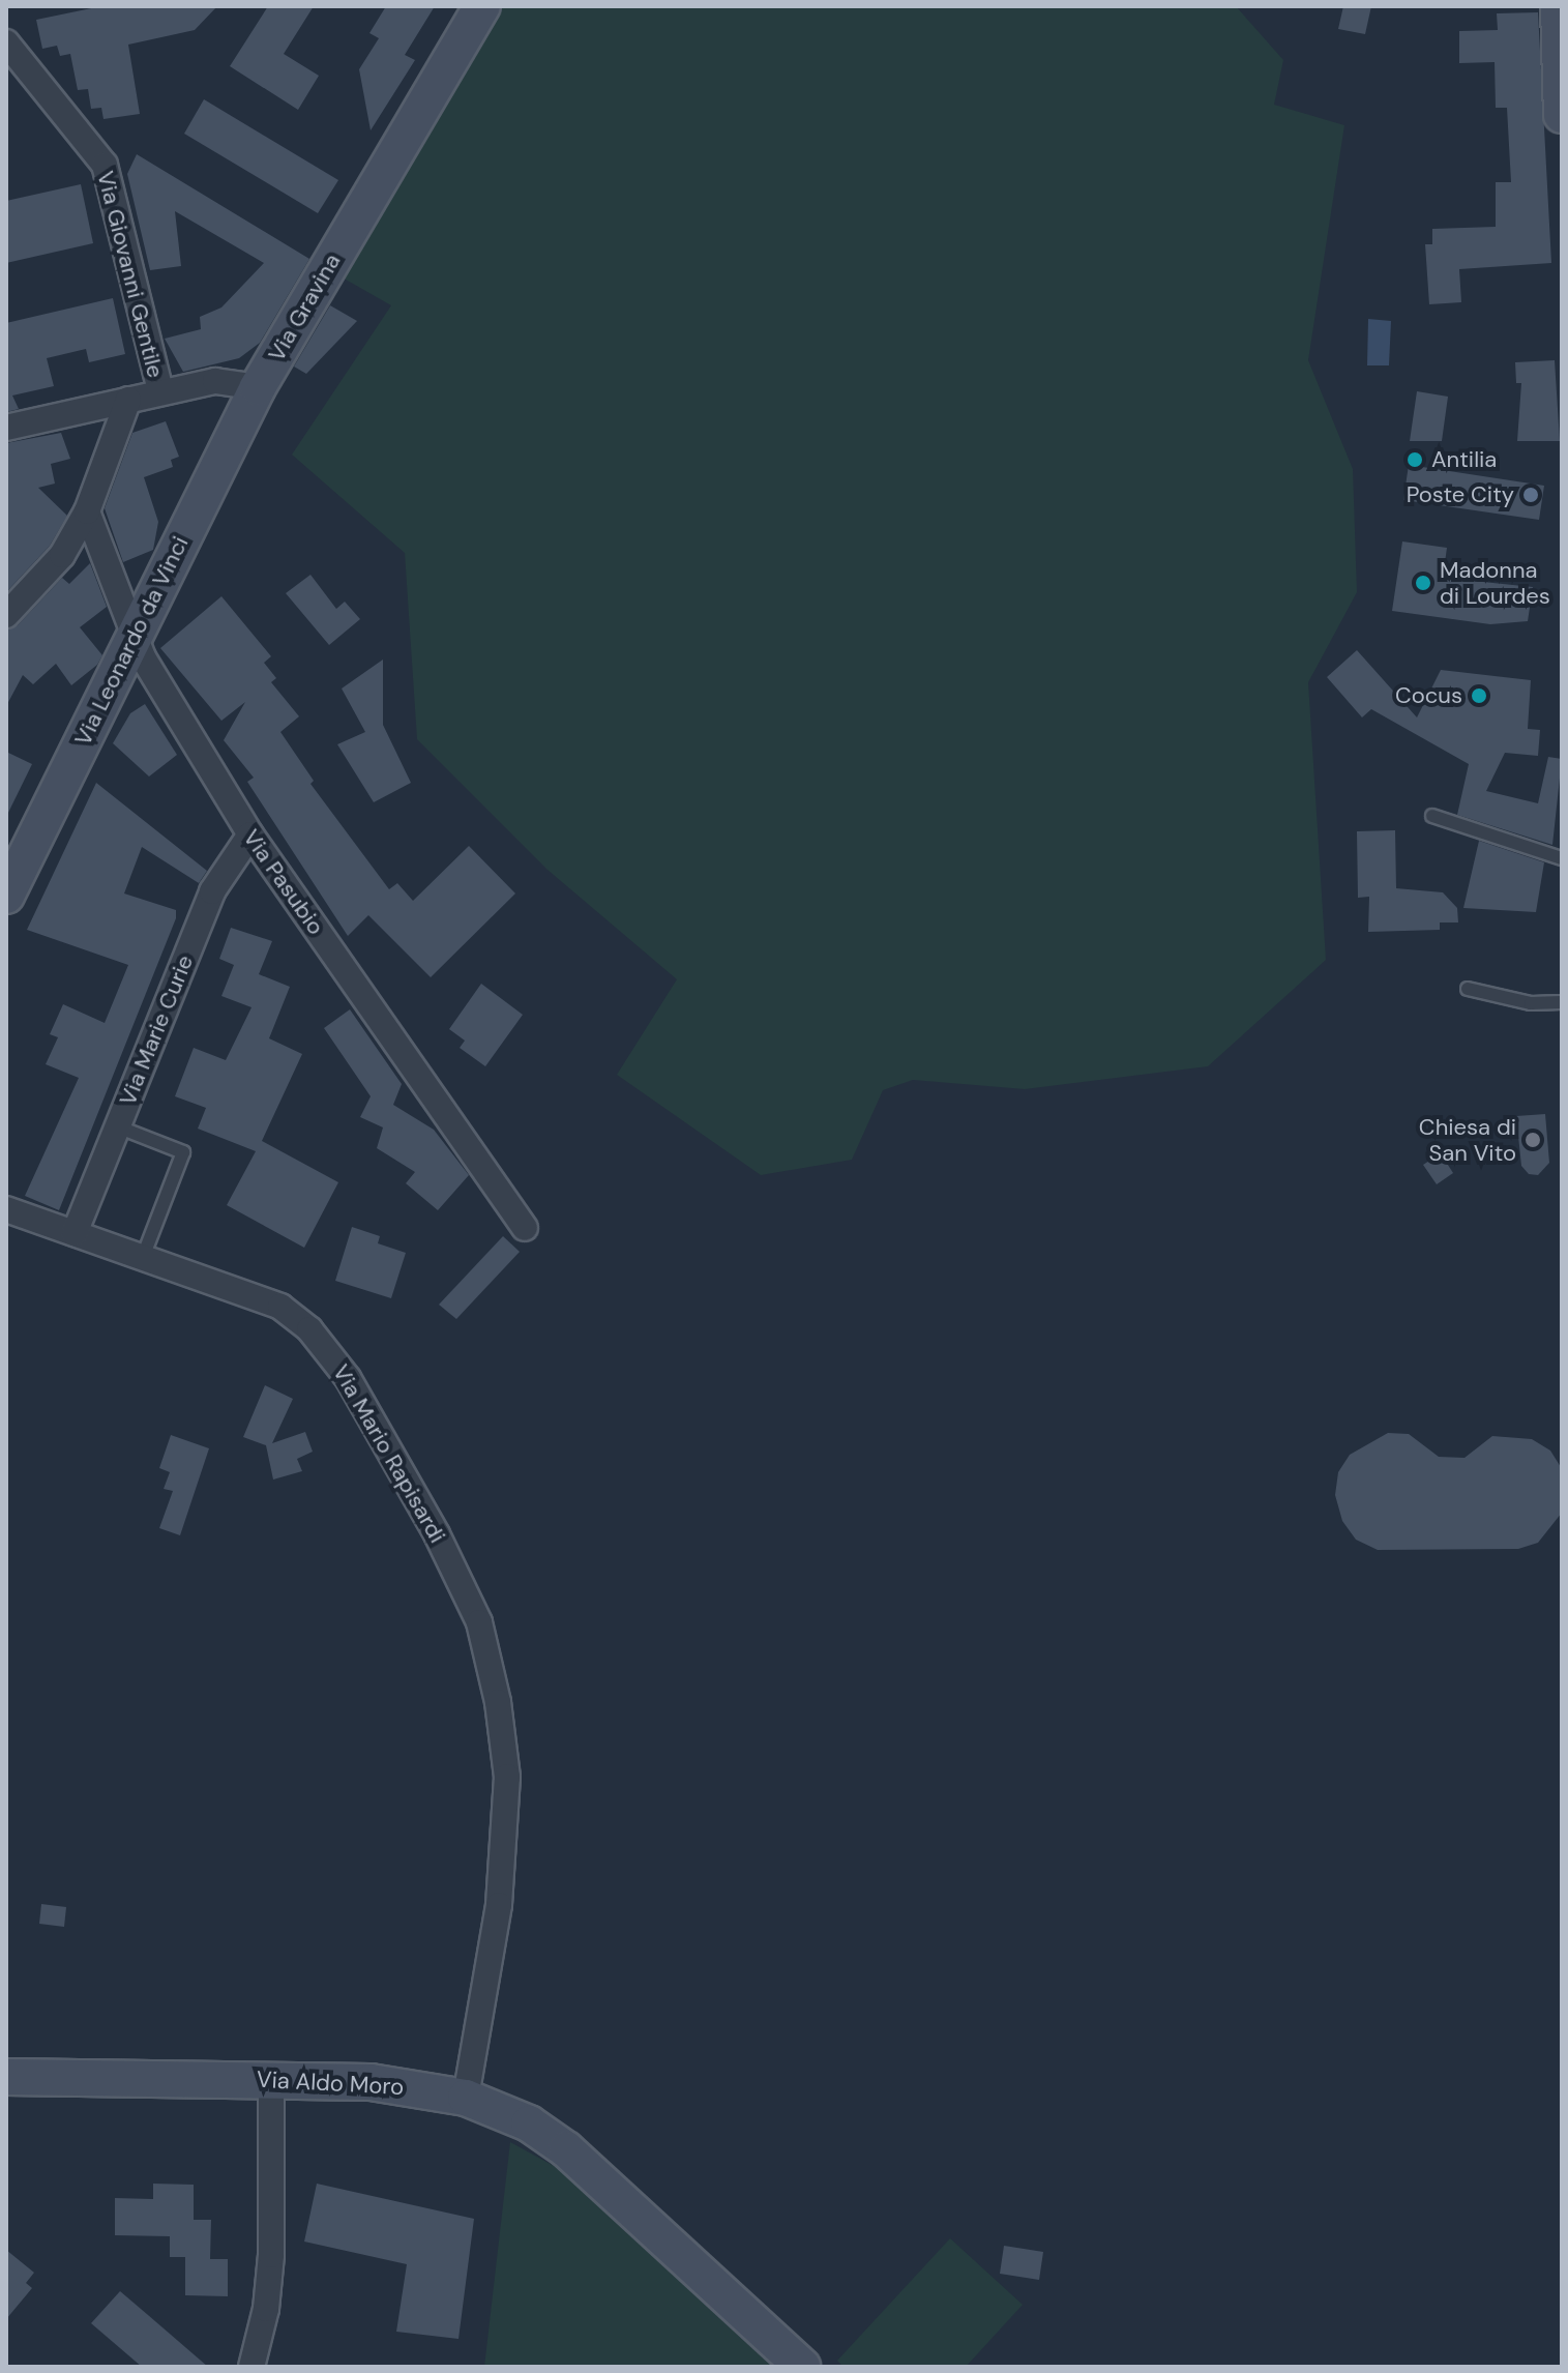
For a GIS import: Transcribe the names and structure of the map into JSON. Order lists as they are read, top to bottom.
{
  "streets": {
    "street": [
      "Via Giovanni Gentile",
      "Via Gravina",
      "Via Leonardo da Vinci",
      "Via Pasubio",
      "Via Marie Curie",
      "Via Mario Rapisardi",
      "Via Aldo Moro"
    ]
  },
  "crossings": [
    ["Via Giovanni Gentile", "Via Gravina"],
    ["Via Gravina", "Via Leonardo da Vinci"],
    ["Via Leonardo da Vinci", "Via Pasubio"],
    ["Via Pasubio", "Via Marie Curie"],
    ["Via Marie Curie", "Via Mario Rapisardi"],
    ["Via Mario Rapisardi", "Via Aldo Moro"]
  ],
  "places": [
    "Antilia",
    "Poste City",
    "Madonna di Lourdes",
    "Cocus",
    "Chiesa di San Vito"
  ]
}
